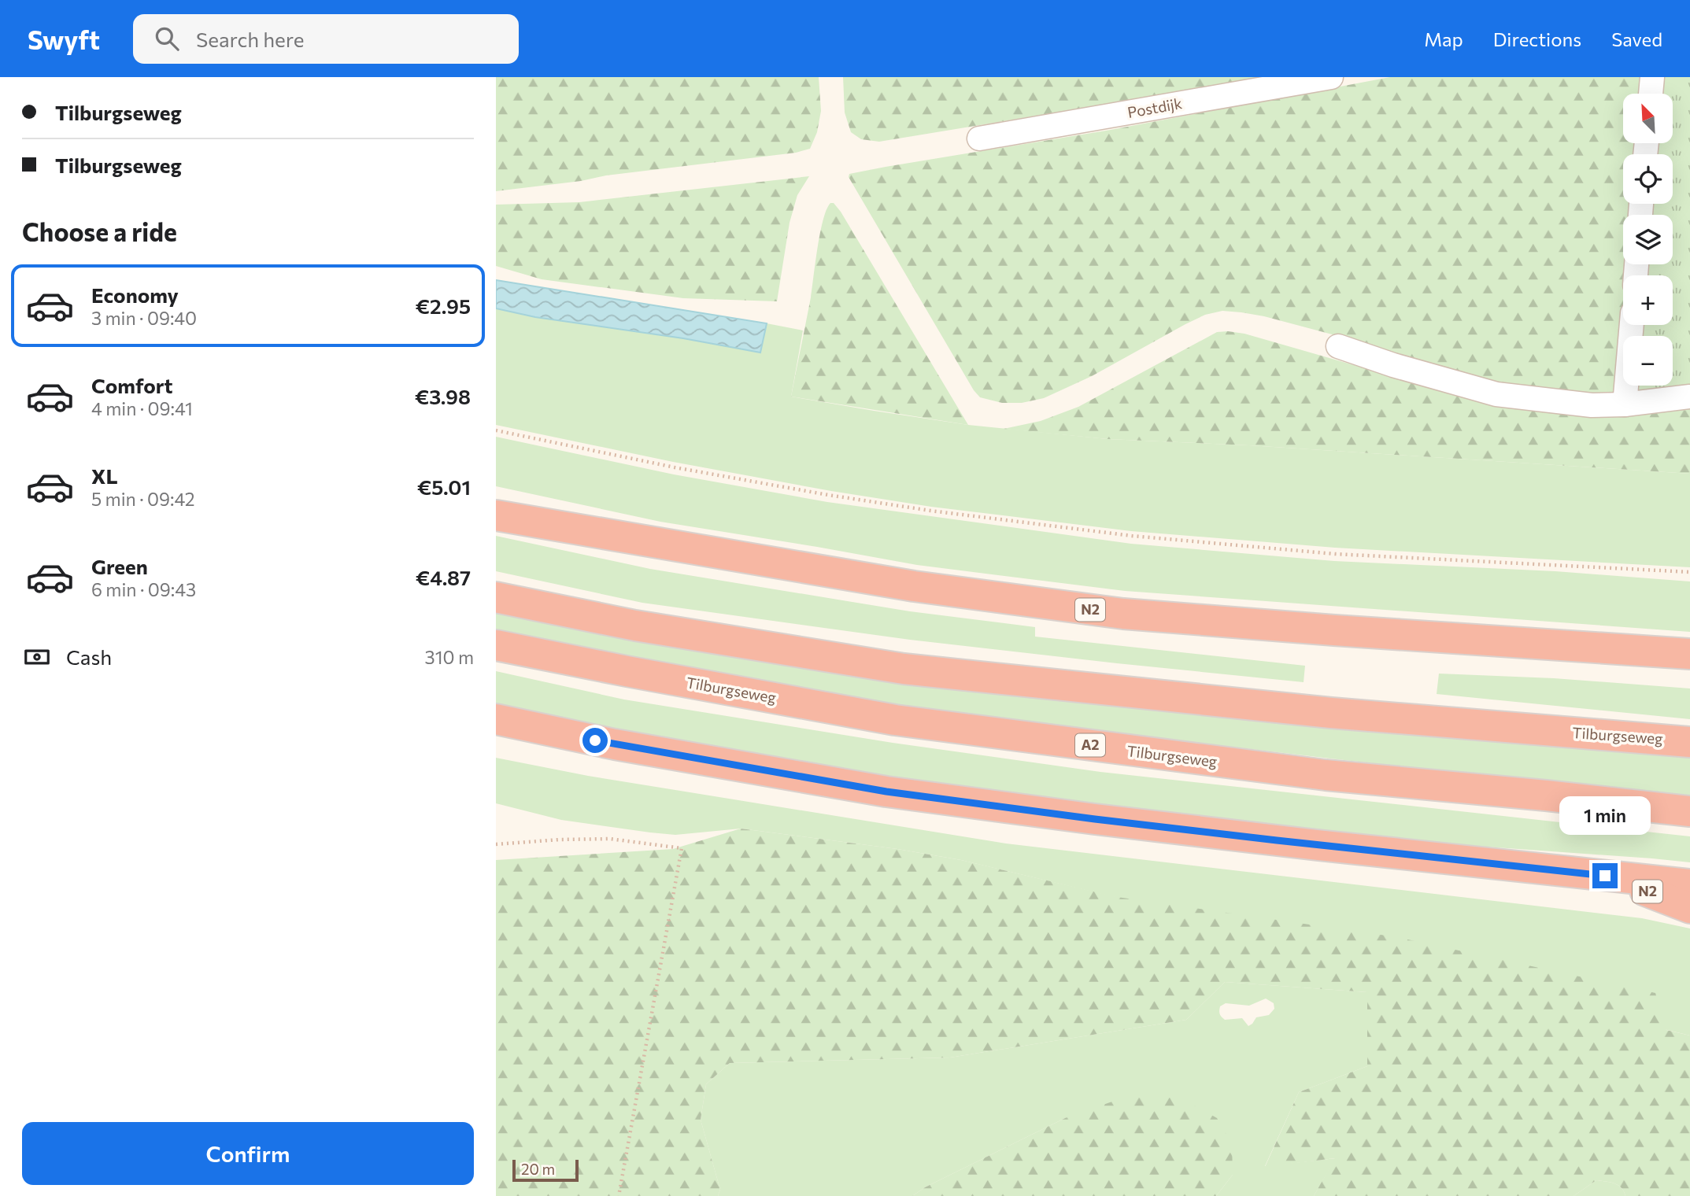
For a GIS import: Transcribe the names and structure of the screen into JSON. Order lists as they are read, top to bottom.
{
  "streets": {
    "highway": ["N2", "Tilburgseweg", "A2"],
    "street": ["Postdijk"]
  },
  "scale_bar": "20 m",
  "north": "top left",
  "page": {
    "header": "Swyft",
    "search": "Search here",
    "nav": ["Map", "Directions", "Saved"],
    "banner": ["Tilburgseweg", "Tilburgseweg"],
    "map_buttons": ["+", "−"],
    "heading": "Choose a ride",
    "list": [
      {
        "name": "Economy",
        "note": "3 min · 09:40",
        "value": "€2.95"
      },
      {
        "name": "Comfort",
        "note": "4 min · 09:41",
        "value": "€3.98"
      },
      {
        "name": "XL",
        "note": "5 min · 09:42",
        "value": "€5.01"
      },
      {
        "name": "Green",
        "note": "6 min · 09:43",
        "value": "€4.87"
      }
    ],
    "pay": ["Cash", "310 m"],
    "bubble": "1 min",
    "buttons": "Confirm",
    "scale": "20 m"
  }
}
